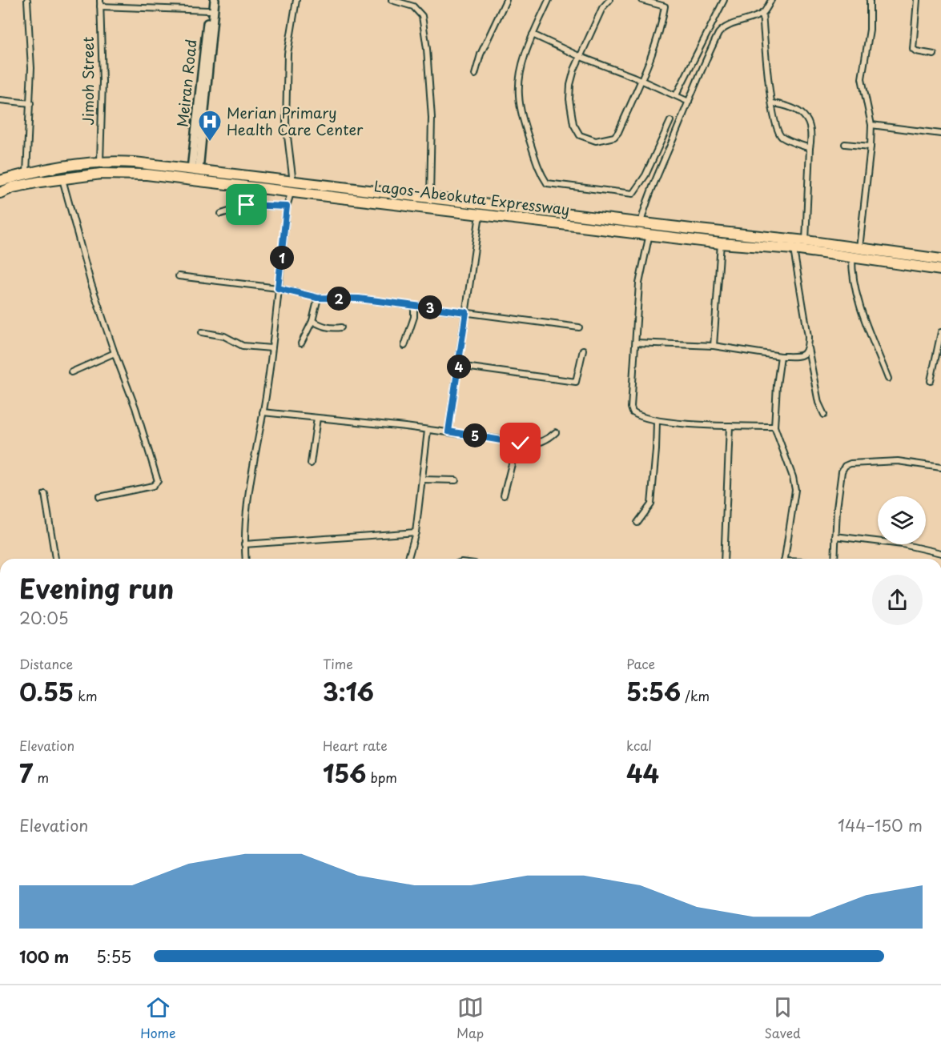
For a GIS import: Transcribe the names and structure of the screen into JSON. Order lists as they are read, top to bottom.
{
  "streets": {
    "highway": ["Lagos-Abeokuta Expressway"],
    "main road": ["Meiran Road"],
    "street": ["Jimoh Street"]
  },
  "crossings": [
    ["Jimoh Street", "Lagos-Abeokuta Expressway"],
    ["Meiran Road", "Lagos-Abeokuta Expressway"]
  ],
  "places": {
    "hospital": ["Merian Primary Health Care Center"]
  },
  "page": {
    "pins": [
      "1",
      "2",
      "3",
      "4",
      "5"
    ],
    "heading": ["Evening run", "20:05"],
    "stats": [
      ["Distance", "0.55 km"],
      ["Time", "3:16"],
      ["Pace", "5:56 /km"],
      ["Elevation", "7 m"],
      ["Heart rate", "156 bpm"],
      ["kcal", "44"]
    ],
    "chart": ["Elevation", "144–150 m"],
    "list": [
      {
        "name": "100 m",
        "note": "5:55"
      }
    ],
    "tabs": ["Home", "Map", "Saved"]
  }
}
